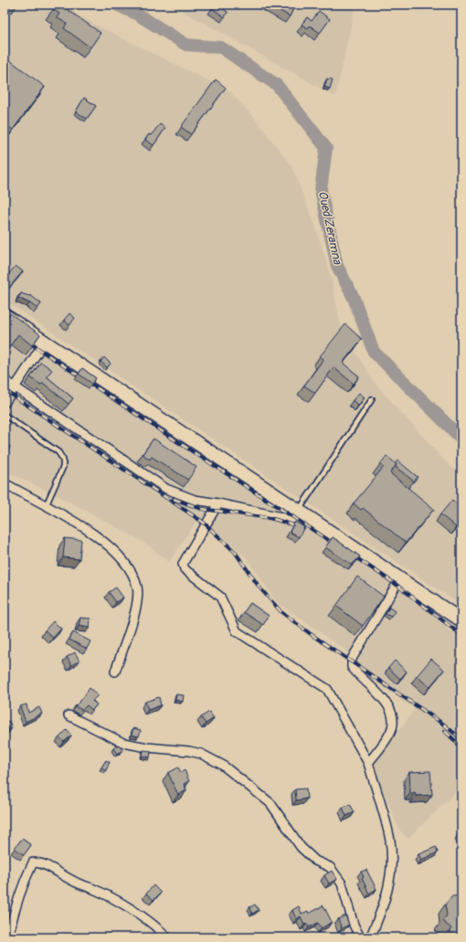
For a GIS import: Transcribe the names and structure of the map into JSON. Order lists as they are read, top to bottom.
{
  "water": ["Oued Zeramna"]
}
